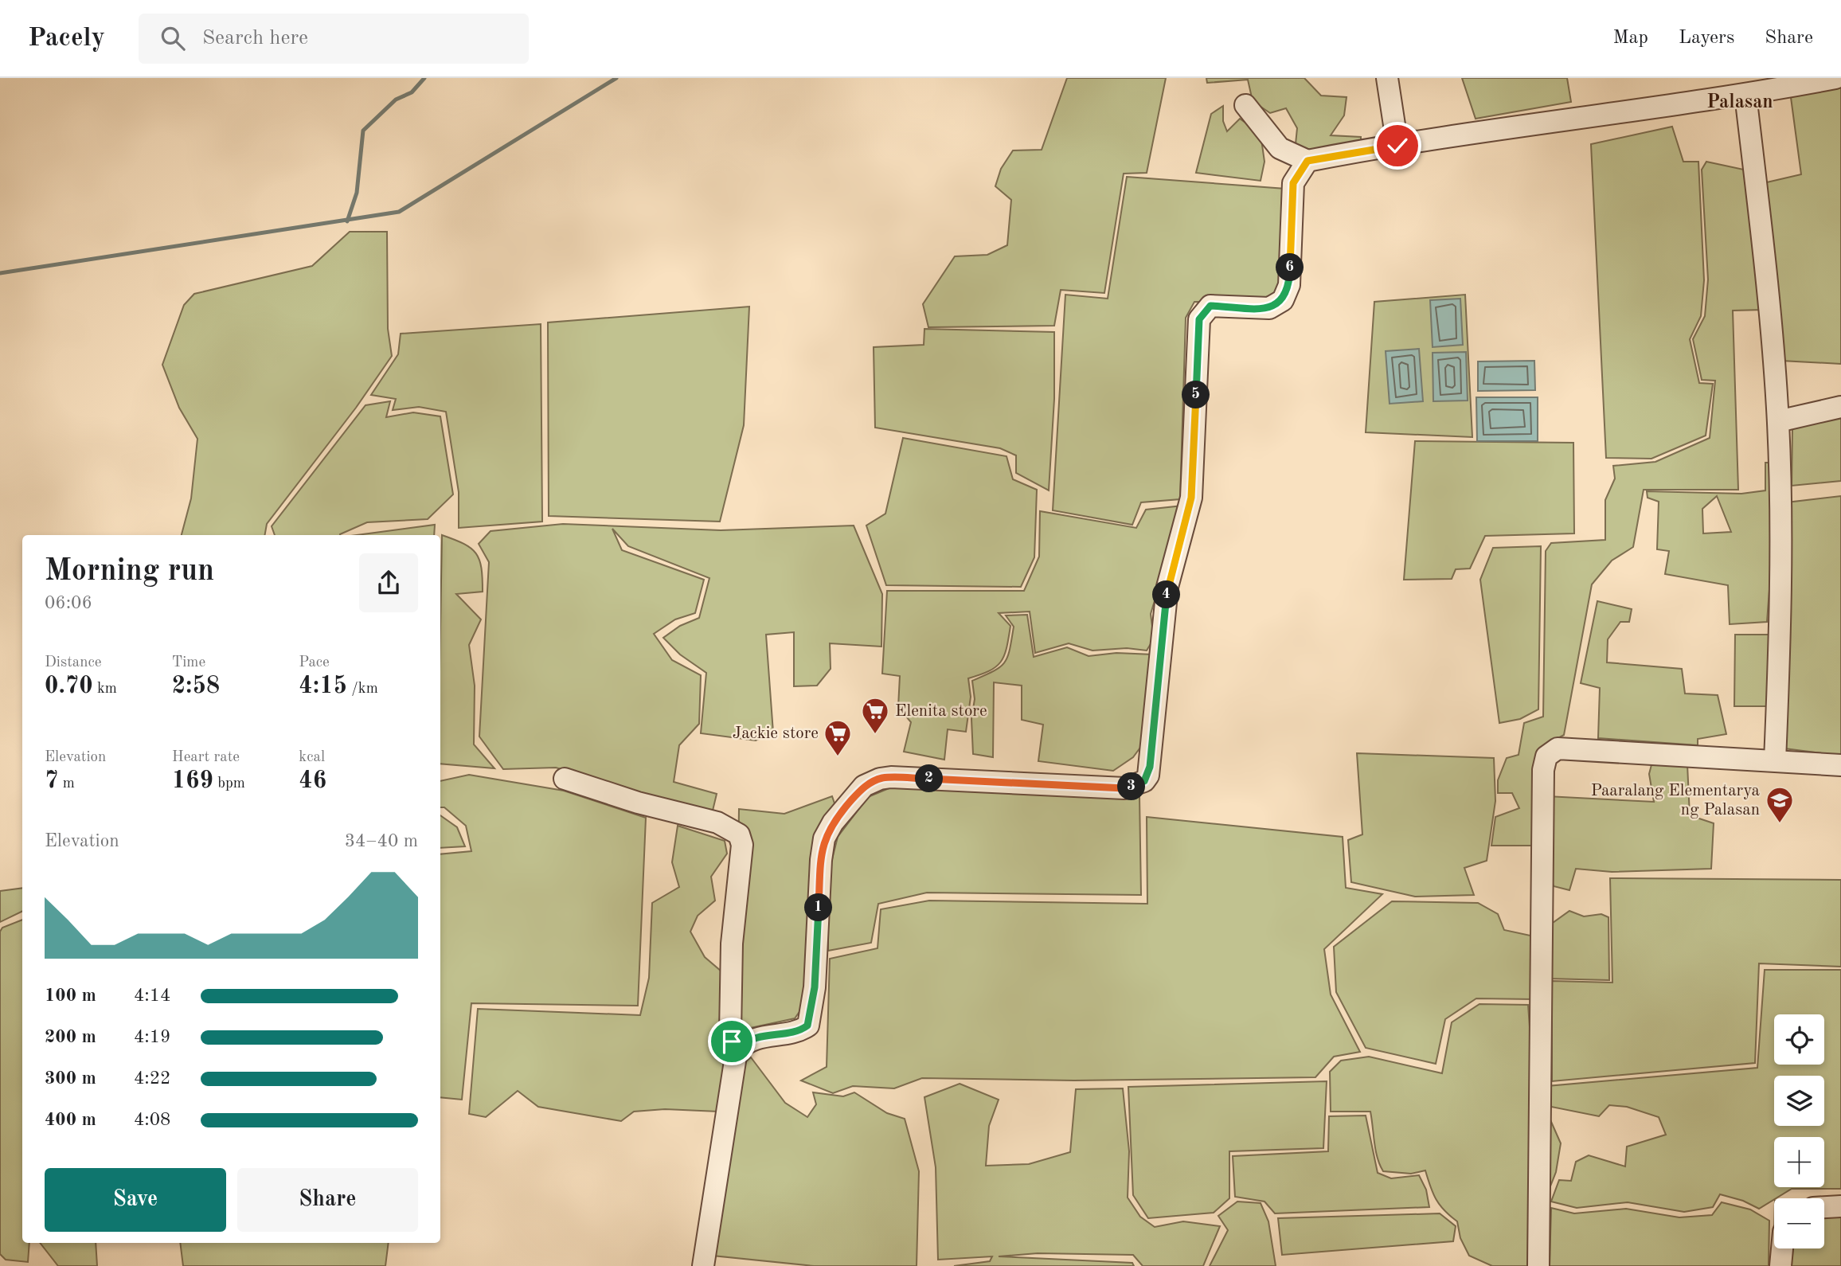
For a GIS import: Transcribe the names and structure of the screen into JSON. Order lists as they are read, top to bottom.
{
  "districts": ["Palasan"],
  "places": {
    "supermarket": ["Elenita store", "Jackie store"],
    "school or university": ["Paaralang Elementarya ng Palasan"]
  },
  "page": {
    "header": "Pacely",
    "search": "Search here",
    "nav": ["Map", "Layers", "Share"],
    "pins": [
      "6",
      "5",
      "4",
      "2",
      "3",
      "1"
    ],
    "heading": ["Morning run", "06:06"],
    "stats": [
      ["Distance", "0.70 km"],
      ["Time", "2:58"],
      ["Pace", "4:15 /km"],
      ["Elevation", "7 m"],
      ["Heart rate", "169 bpm"],
      ["kcal", "46"]
    ],
    "chart": ["Elevation", "34–40 m"],
    "list": [
      {
        "name": "100 m",
        "note": "4:14"
      },
      {
        "name": "200 m",
        "note": "4:19"
      },
      {
        "name": "300 m",
        "note": "4:22"
      },
      {
        "name": "400 m",
        "note": "4:08"
      }
    ],
    "map_buttons": ["+", "−"],
    "buttons": ["Save", "Share"]
  }
}
